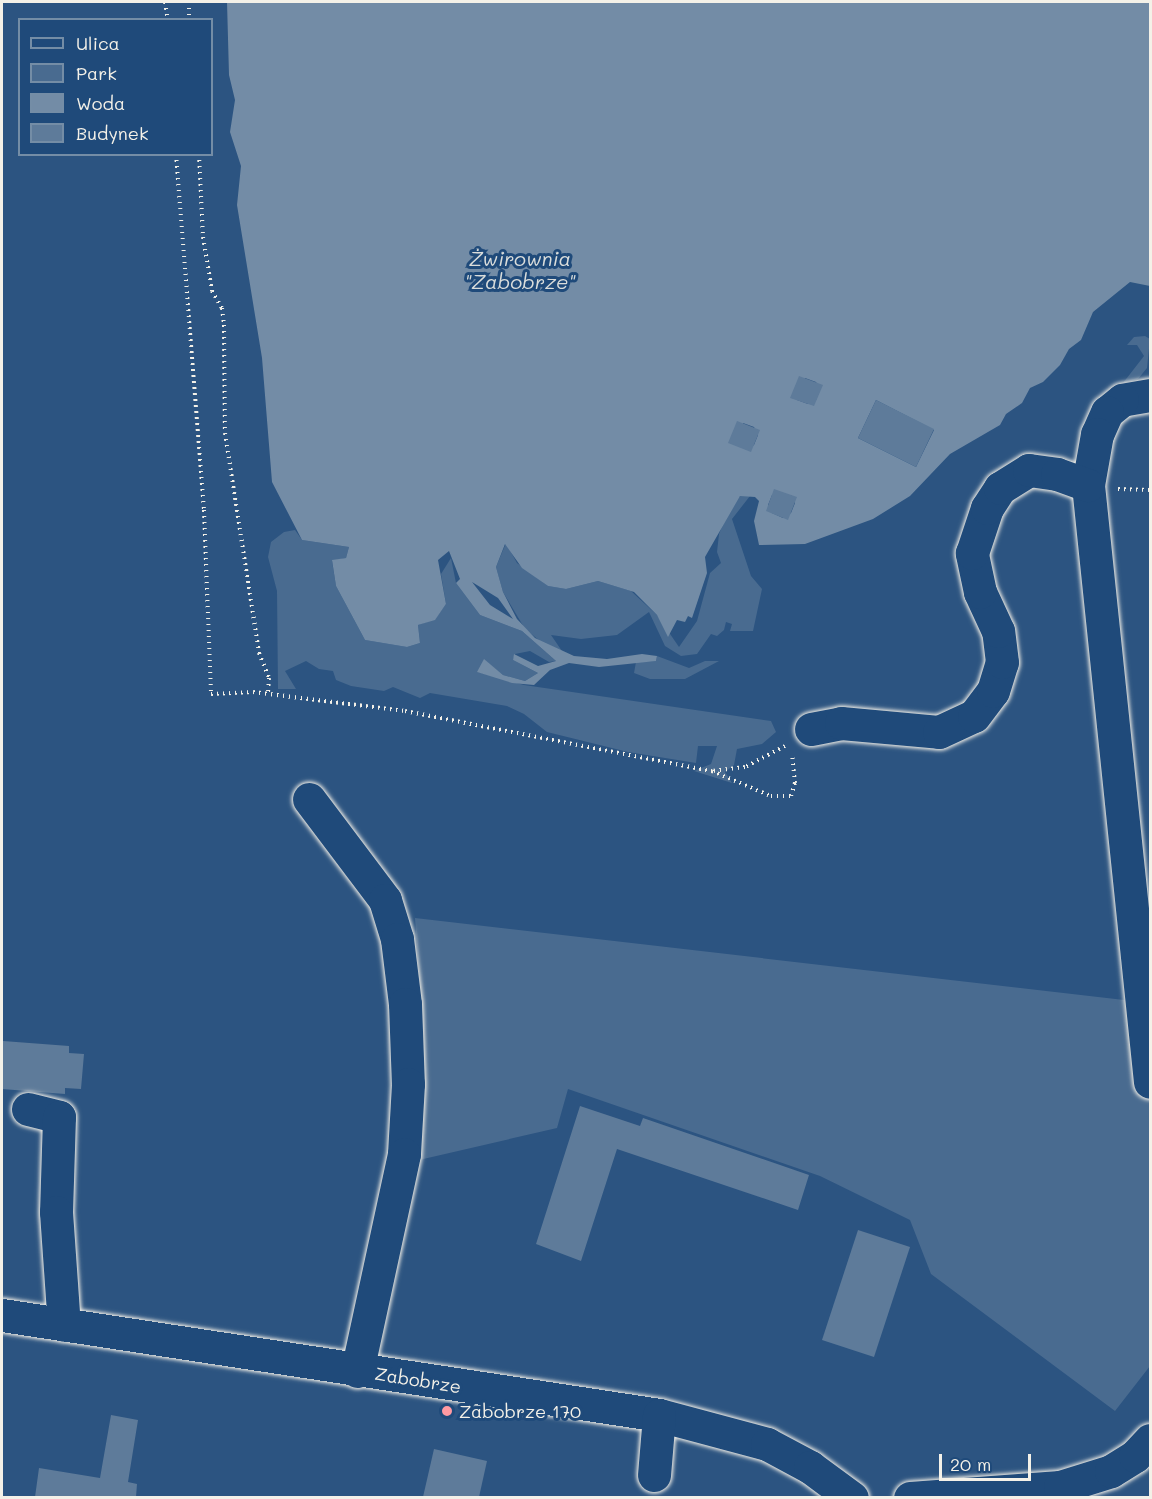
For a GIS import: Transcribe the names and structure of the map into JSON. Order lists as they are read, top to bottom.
{
  "streets": {
    "street": ["Zabobrze"]
  },
  "water": ["Żwirownia \"Zabobrze\""],
  "places": ["Zabobrze 170"],
  "legend": [
    "Ulica",
    "Park",
    "Woda",
    "Budynek"
  ],
  "scale_bar": "20 m"
}
